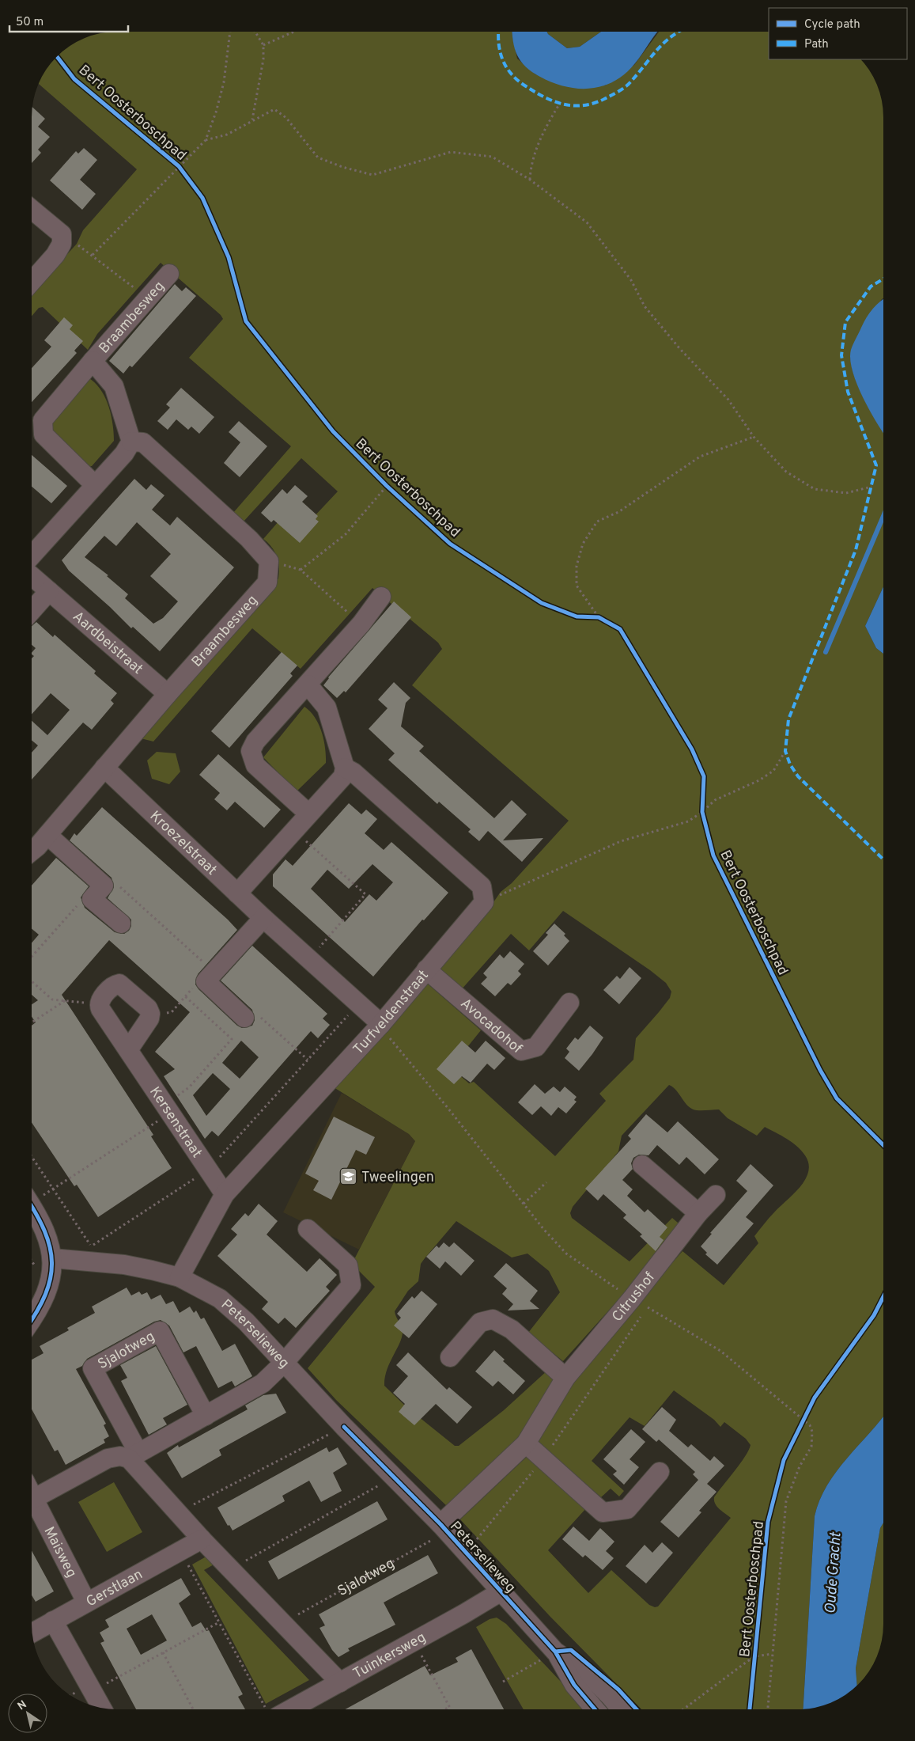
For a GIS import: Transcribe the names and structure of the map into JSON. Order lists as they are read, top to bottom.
{
  "streets": {
    "street": [
      "Braambesweg",
      "Aardbeistraat",
      "Kroezelstraat",
      "Turfveldenstraat",
      "Avocadohof",
      "Kersenstraat",
      "Citrushof",
      "Peterselieweg",
      "Sjalotweg",
      "Maisweg",
      "Gerstlaan",
      "Tuinkersweg"
    ],
    "cycle path": ["Bert Oosterboschpad"]
  },
  "crossings": [
    ["Braambesweg", "Aardbeistraat"],
    ["Braambesweg", "Kroezelstraat"],
    ["Kroezelstraat", "Turfveldenstraat"],
    ["Turfveldenstraat", "Avocadohof"],
    ["Turfveldenstraat", "Kersenstraat"],
    ["Turfveldenstraat", "Peterselieweg"],
    ["Citrushof", "Peterselieweg"],
    ["Citrushof", "Sjalotweg"],
    ["Peterselieweg", "Sjalotweg"],
    ["Peterselieweg", "Tuinkersweg"],
    ["Sjalotweg", "Gerstlaan"],
    ["Sjalotweg", "Tuinkersweg"],
    ["Maisweg", "Gerstlaan"]
  ],
  "water": ["Oude Gracht"],
  "places": {
    "school or university": ["Tweelingen"]
  },
  "legend": ["Cycle path", "Path"],
  "scale_bar": "50 m",
  "north": "top left"
}
